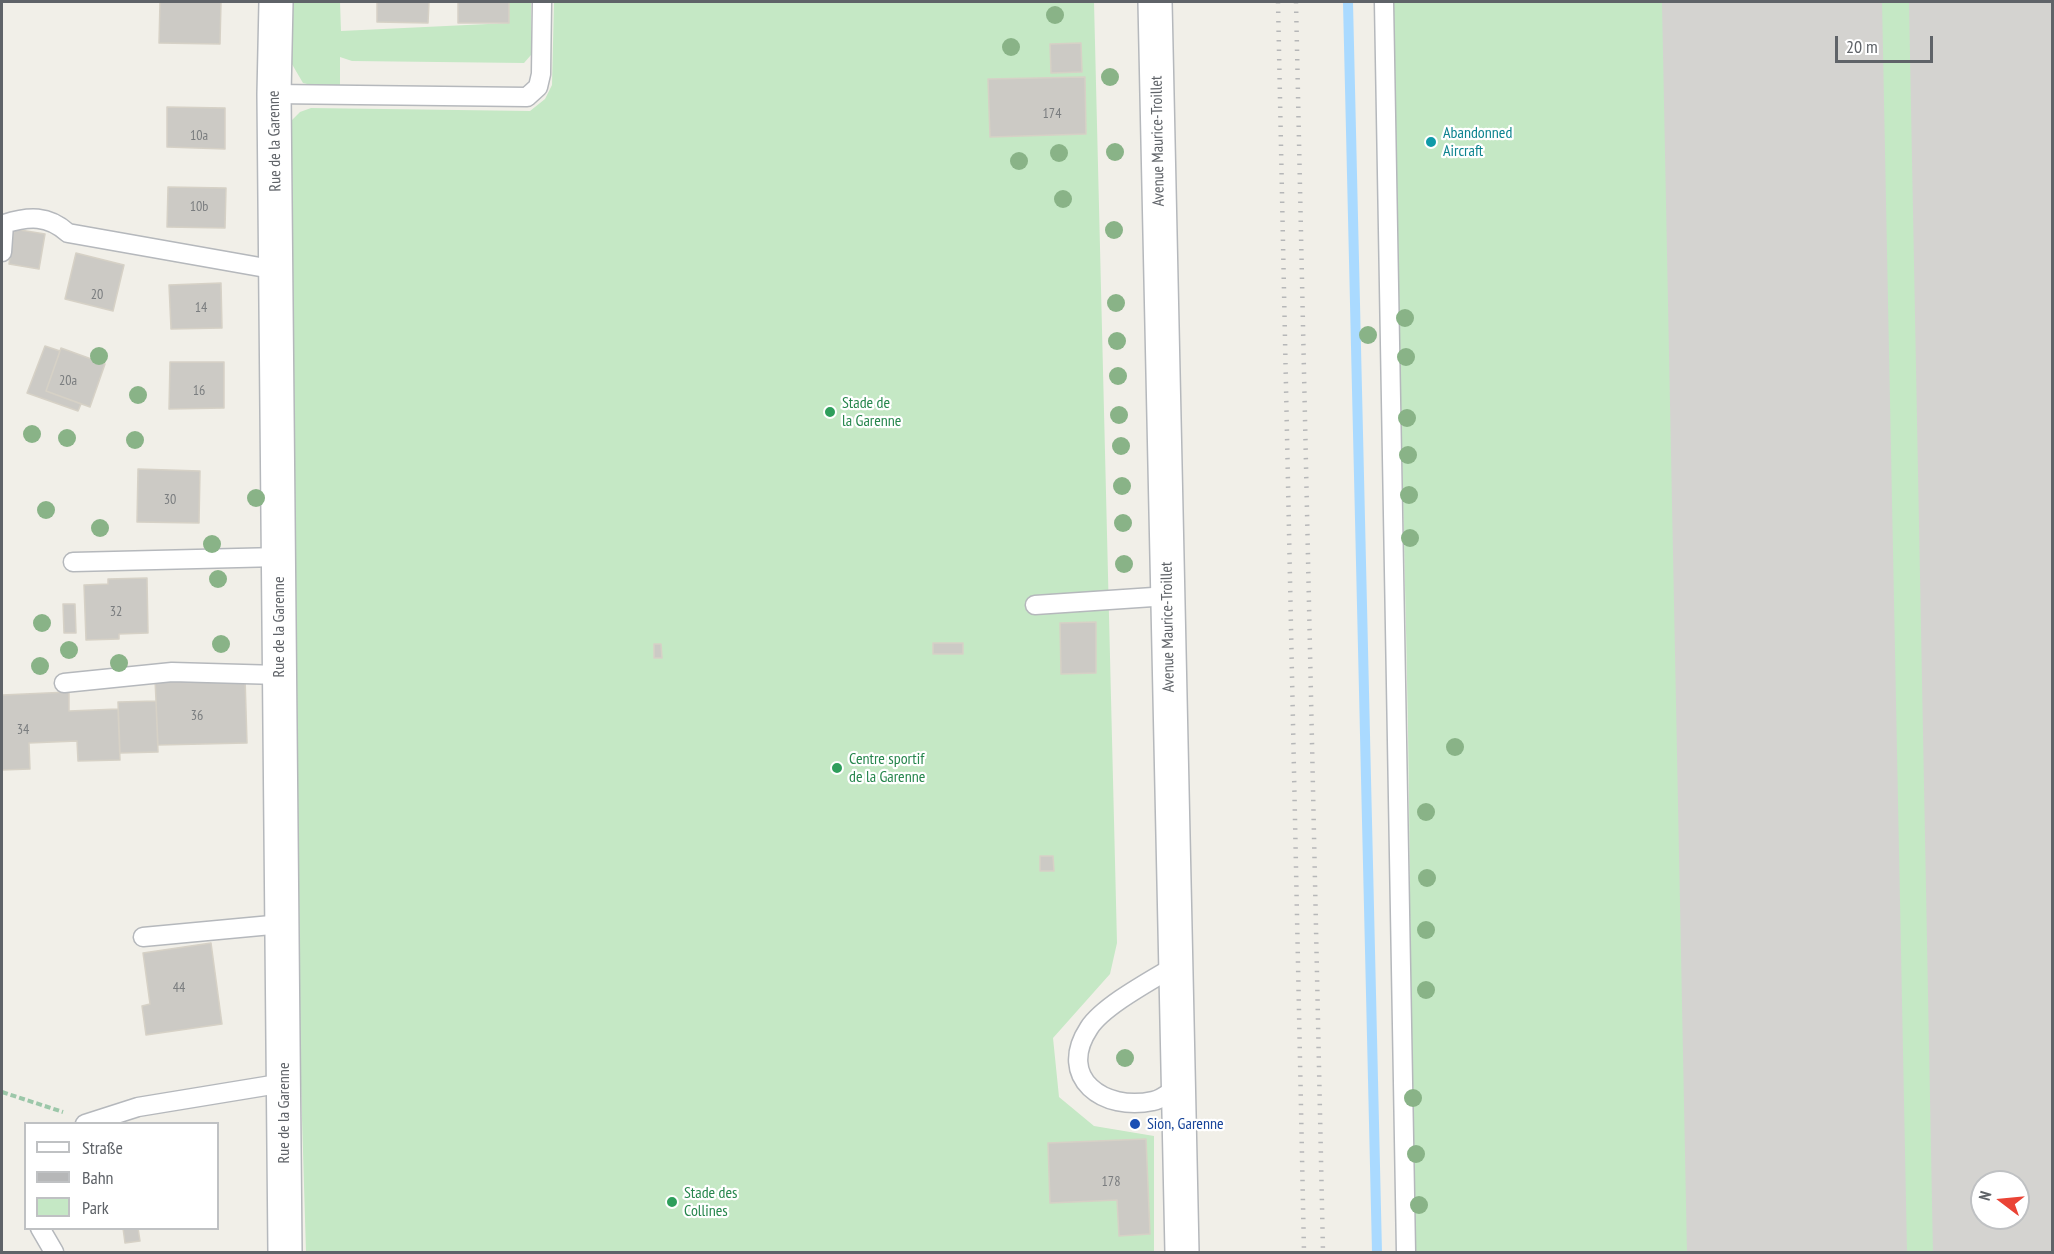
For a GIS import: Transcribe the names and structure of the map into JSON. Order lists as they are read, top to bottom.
{
  "streets": {
    "street": ["Rue de la Garenne", "Avenue Maurice-Troillet"]
  },
  "places": [
    "Abandonned Aircraft",
    "Stade de la Garenne",
    "Centre sportif de la Garenne",
    "Sion, Garenne",
    "Stade des Collines"
  ],
  "house_numbers": [
    "174",
    "10a",
    "10b",
    "20",
    "14",
    "20a",
    "16",
    "30",
    "32",
    "36",
    "34",
    "44",
    "178"
  ],
  "legend": ["Straße", "Bahn", "Park"],
  "scale_bar": "20 m",
  "north": "left"
}
